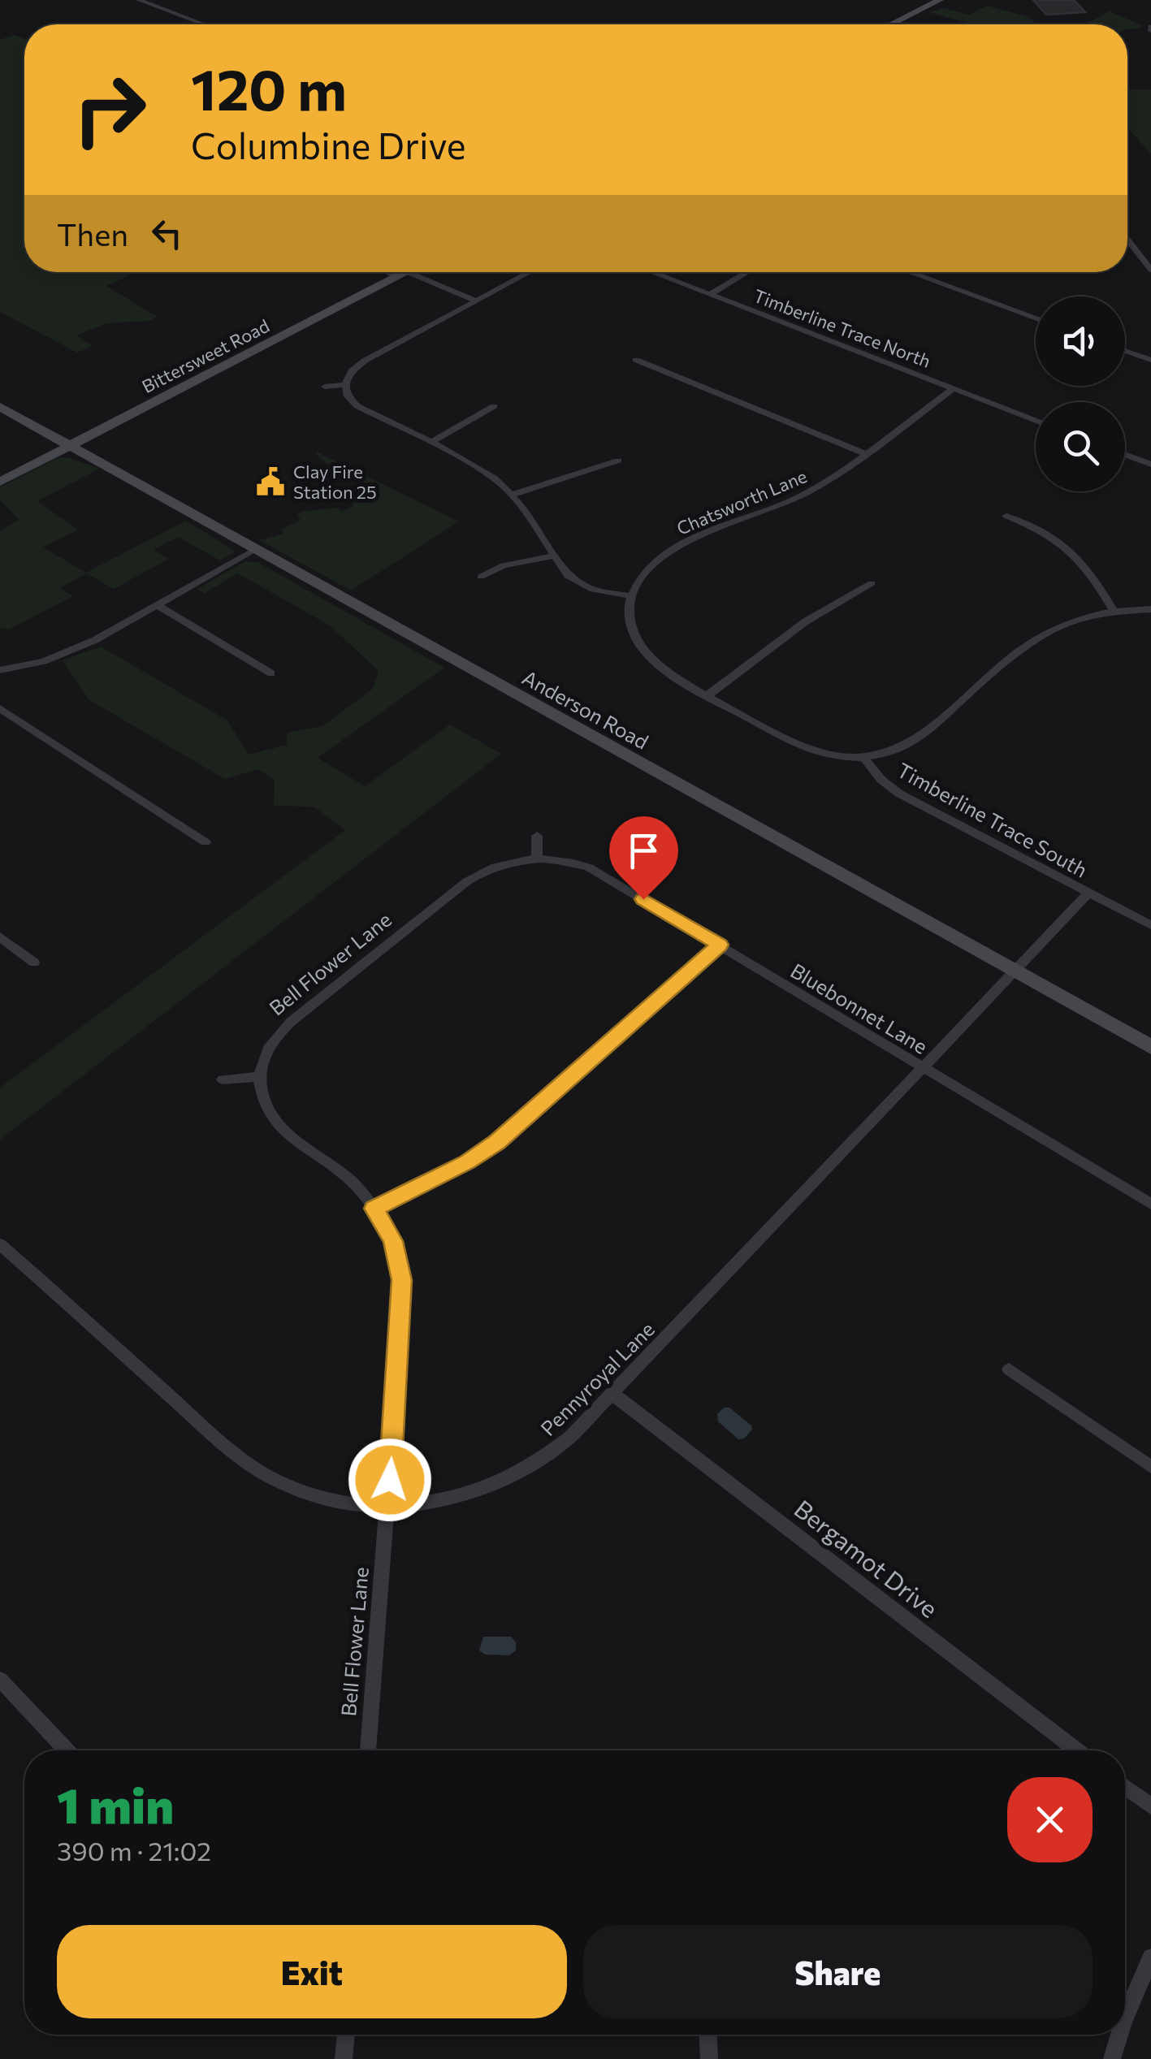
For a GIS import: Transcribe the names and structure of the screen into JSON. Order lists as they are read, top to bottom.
{
  "streets": {
    "street": [
      "Timberline Trace North",
      "Bittersweet Road",
      "Chatsworth Lane",
      "Anderson Road",
      "Timberline Trace South",
      "Bell Flower Lane",
      "Bluebonnet Lane",
      "Pennyroyal Lane",
      "Bergamot Drive"
    ]
  },
  "crossings": [
    ["Timberline Trace North", "Chatsworth Lane"],
    ["Bittersweet Road", "Anderson Road"],
    ["Anderson Road", "Pennyroyal Lane"],
    ["Timberline Trace South", "Pennyroyal Lane"],
    ["Bell Flower Lane", "Bluebonnet Lane"],
    ["Bell Flower Lane", "Pennyroyal Lane"],
    ["Bluebonnet Lane", "Pennyroyal Lane"],
    ["Pennyroyal Lane", "Bergamot Drive"]
  ],
  "places": {
    "public building": ["Clay Fire Station 25"]
  },
  "page": {
    "turn": ["120 m", "Columbine Drive"],
    "then": "Then",
    "heading": ["1 min", "390 m · 21:02"],
    "buttons": ["Exit", "Share"]
  }
}
